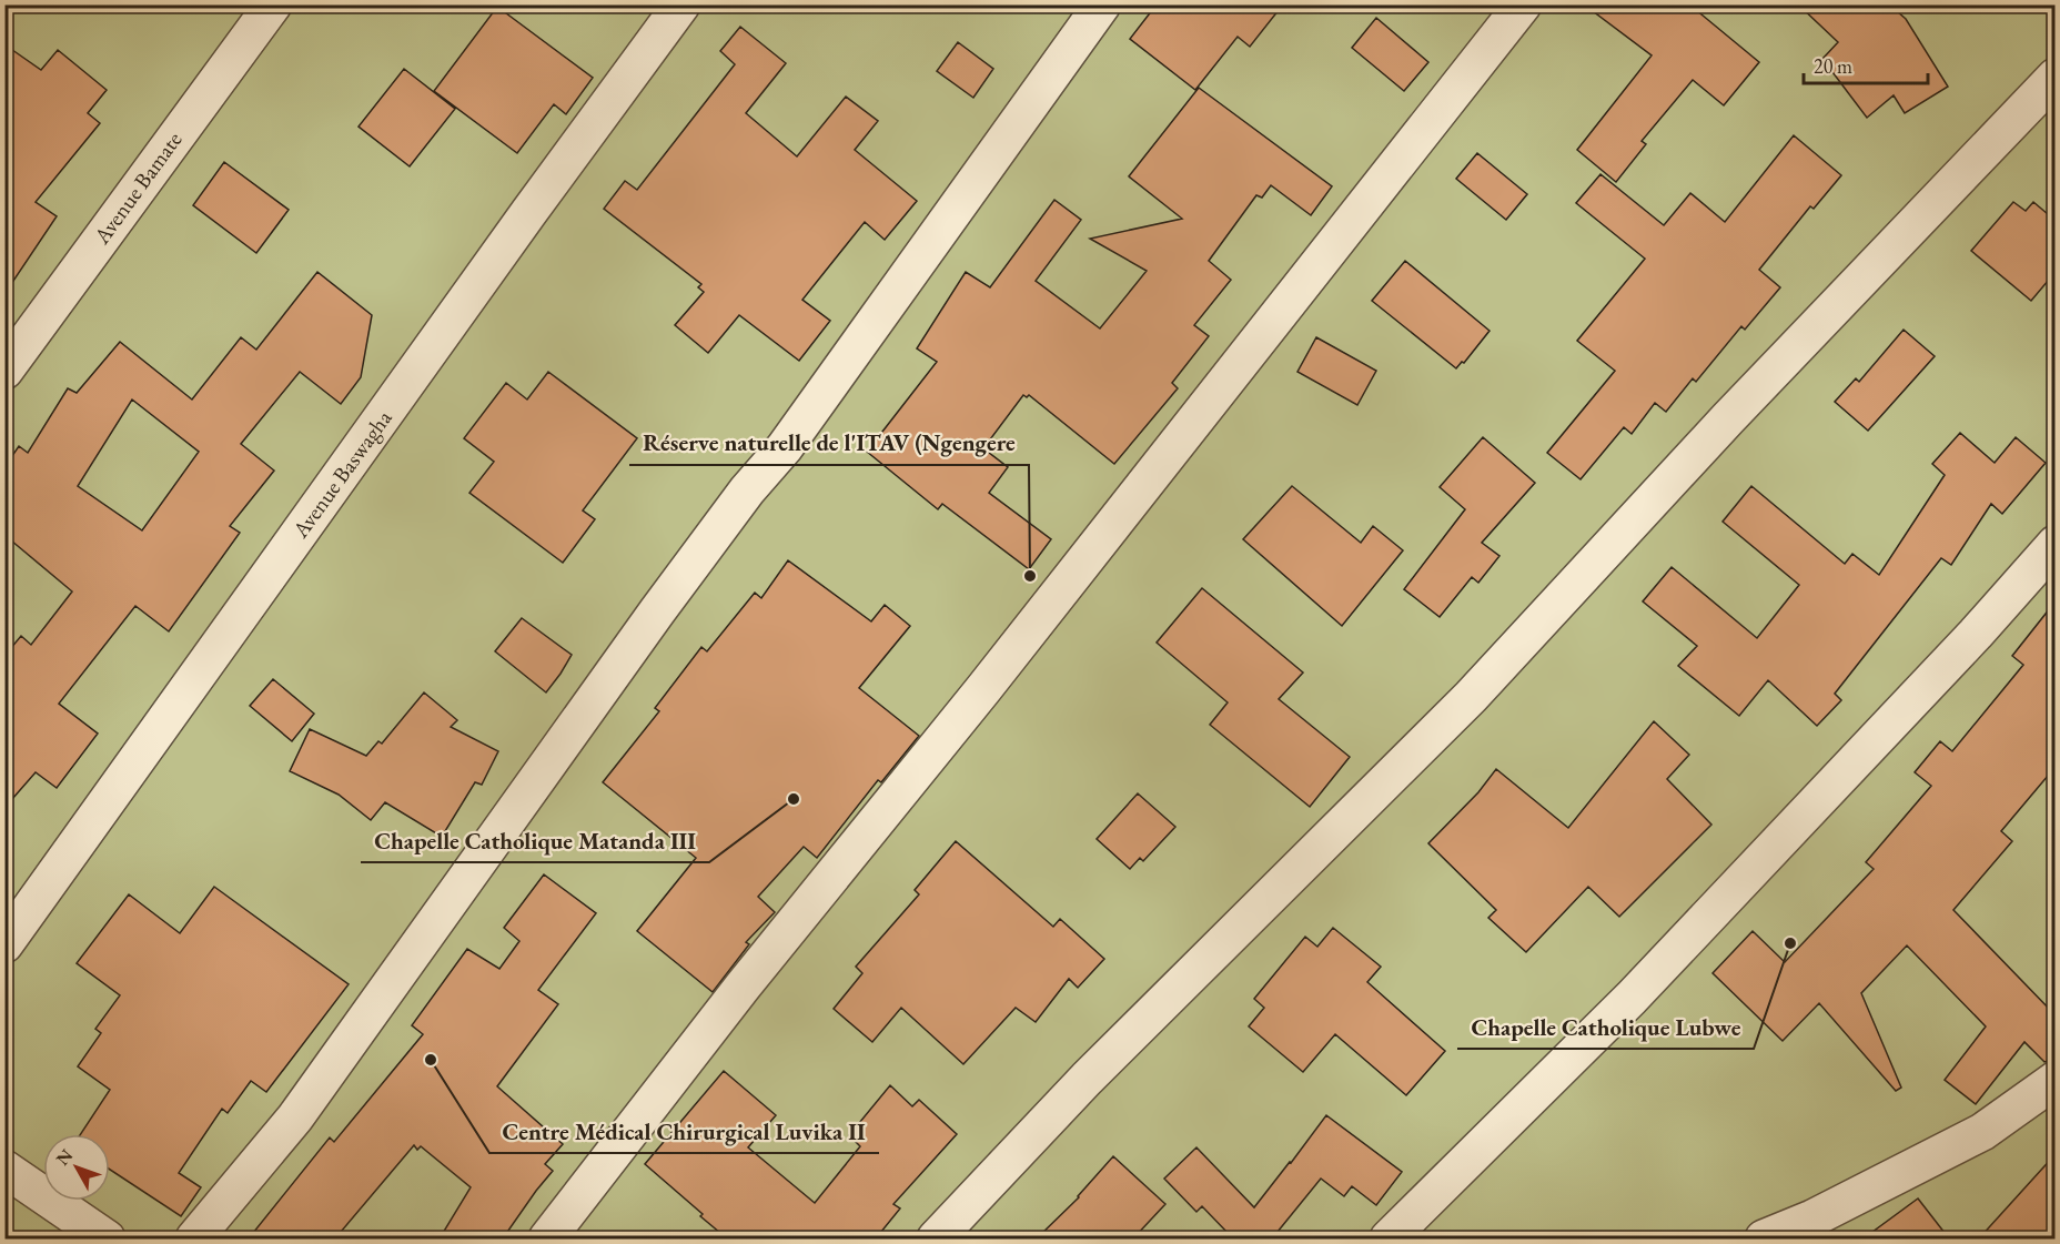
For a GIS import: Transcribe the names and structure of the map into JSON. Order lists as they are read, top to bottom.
{
  "streets": {
    "street": ["Avenue Bamate", "Avenue Baswagha"]
  },
  "places": [
    "Réserve naturelle de l'ITAV (Ngengere",
    "Chapelle Catholique Matanda III",
    "Chapelle Catholique Lubwe",
    "Centre Médical Chirurgical Luvika II"
  ],
  "scale_bar": "20 m",
  "north": "top left"
}
